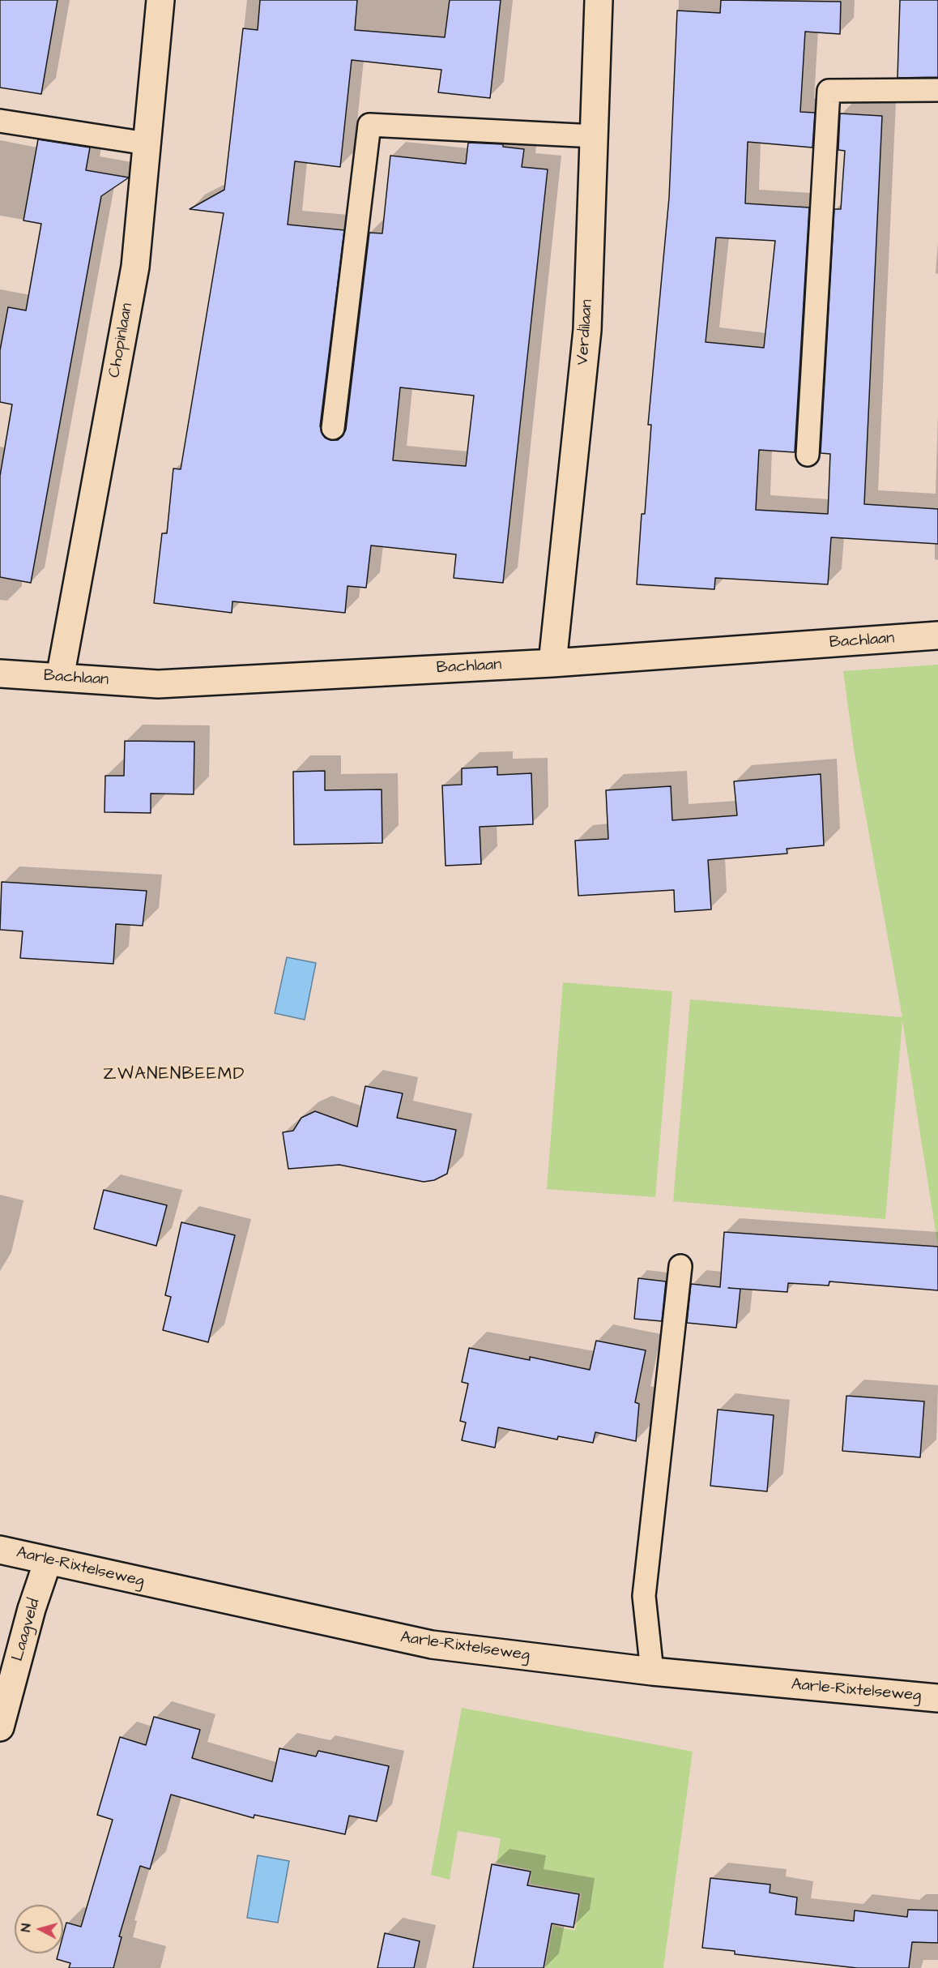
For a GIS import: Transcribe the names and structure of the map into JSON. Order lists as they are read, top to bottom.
{
  "streets": {
    "street": [
      "Verdilaan",
      "Chopinlaan",
      "Bachlaan",
      "Aarle-Rixtelseweg",
      "Laagveld"
    ]
  },
  "crossings": [
    ["Verdilaan", "Bachlaan"],
    ["Chopinlaan", "Bachlaan"],
    ["Aarle-Rixtelseweg", "Laagveld"]
  ],
  "districts": ["ZWANENBEEMD"],
  "north": "left"
}
